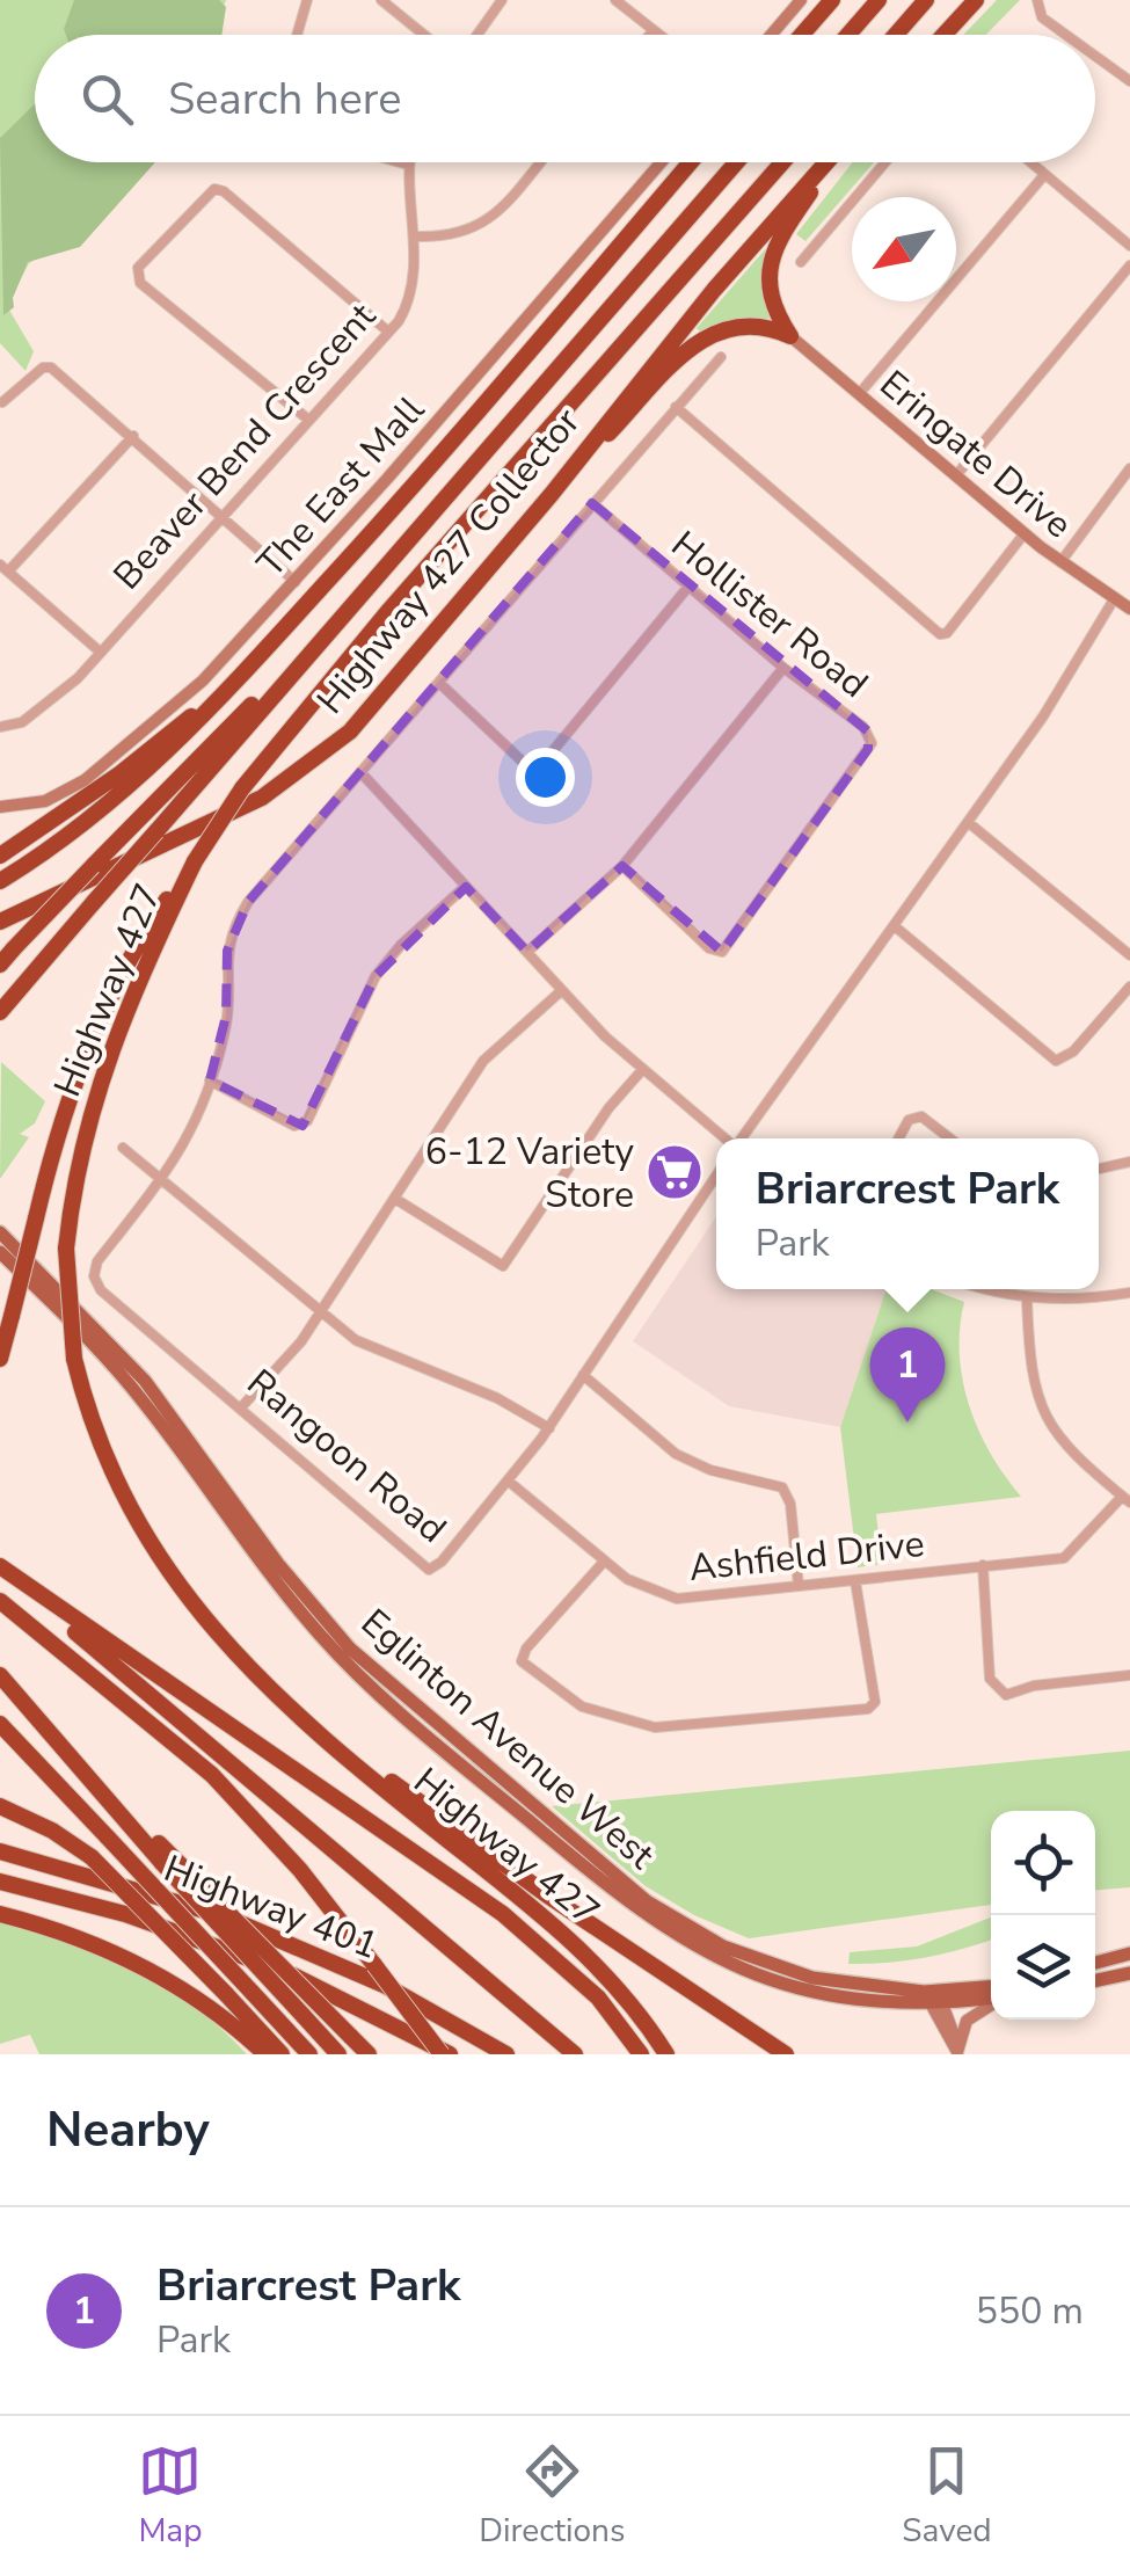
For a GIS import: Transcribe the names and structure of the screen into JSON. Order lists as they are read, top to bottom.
{
  "streets": {
    "highway": ["Highway 427 Collector", "Highway 427", "Highway 401"],
    "main road": ["Eringate Drive", "The East Mall", "Eglinton Avenue West"],
    "street": [
      "Beaver Bend Crescent",
      "Hollister Road",
      "Rangoon Road",
      "Ashfield Drive"
    ]
  },
  "crossings": [
    ["Rangoon Road", "Ashfield Drive"]
  ],
  "places": {
    "supermarket": ["6-12 Variety Store"]
  },
  "north": "bottom left",
  "page": {
    "search": "Search here",
    "popup": ["Briarcrest Park", "Park"],
    "pins": "1",
    "heading": "Nearby",
    "list": [
      {
        "mark": "1",
        "name": "Briarcrest Park",
        "note": "Park",
        "value": "550 m"
      }
    ],
    "nav": ["Map", "Directions", "Saved"]
  }
}
